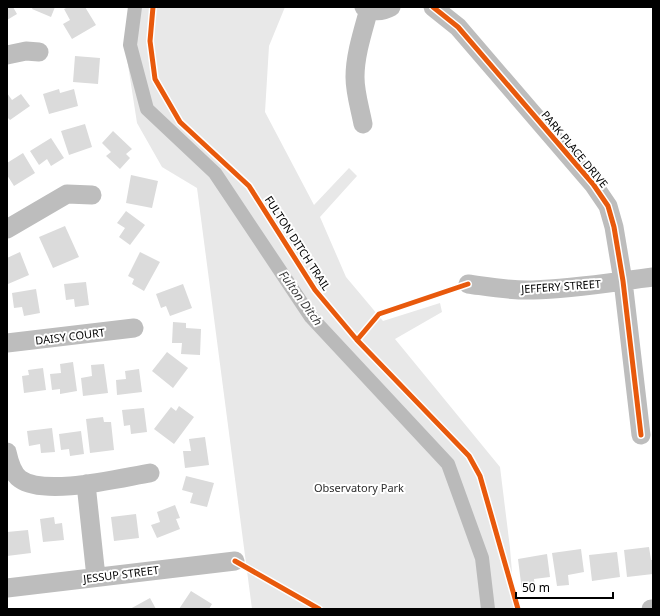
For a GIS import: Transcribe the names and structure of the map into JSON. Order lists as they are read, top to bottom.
{
  "streets": {
    "street": [
      "PARK PLACE DRIVE",
      "JEFFERY STREET",
      "DAISY COURT",
      "JESSUP STREET"
    ],
    "cycle path": ["FULTON DITCH TRAIL"]
  },
  "crossings": [
    ["PARK PLACE DRIVE", "JEFFERY STREET"]
  ],
  "water": ["Fulton Ditch"],
  "parks": ["Observatory Park"],
  "scale_bar": "50 m"
}
